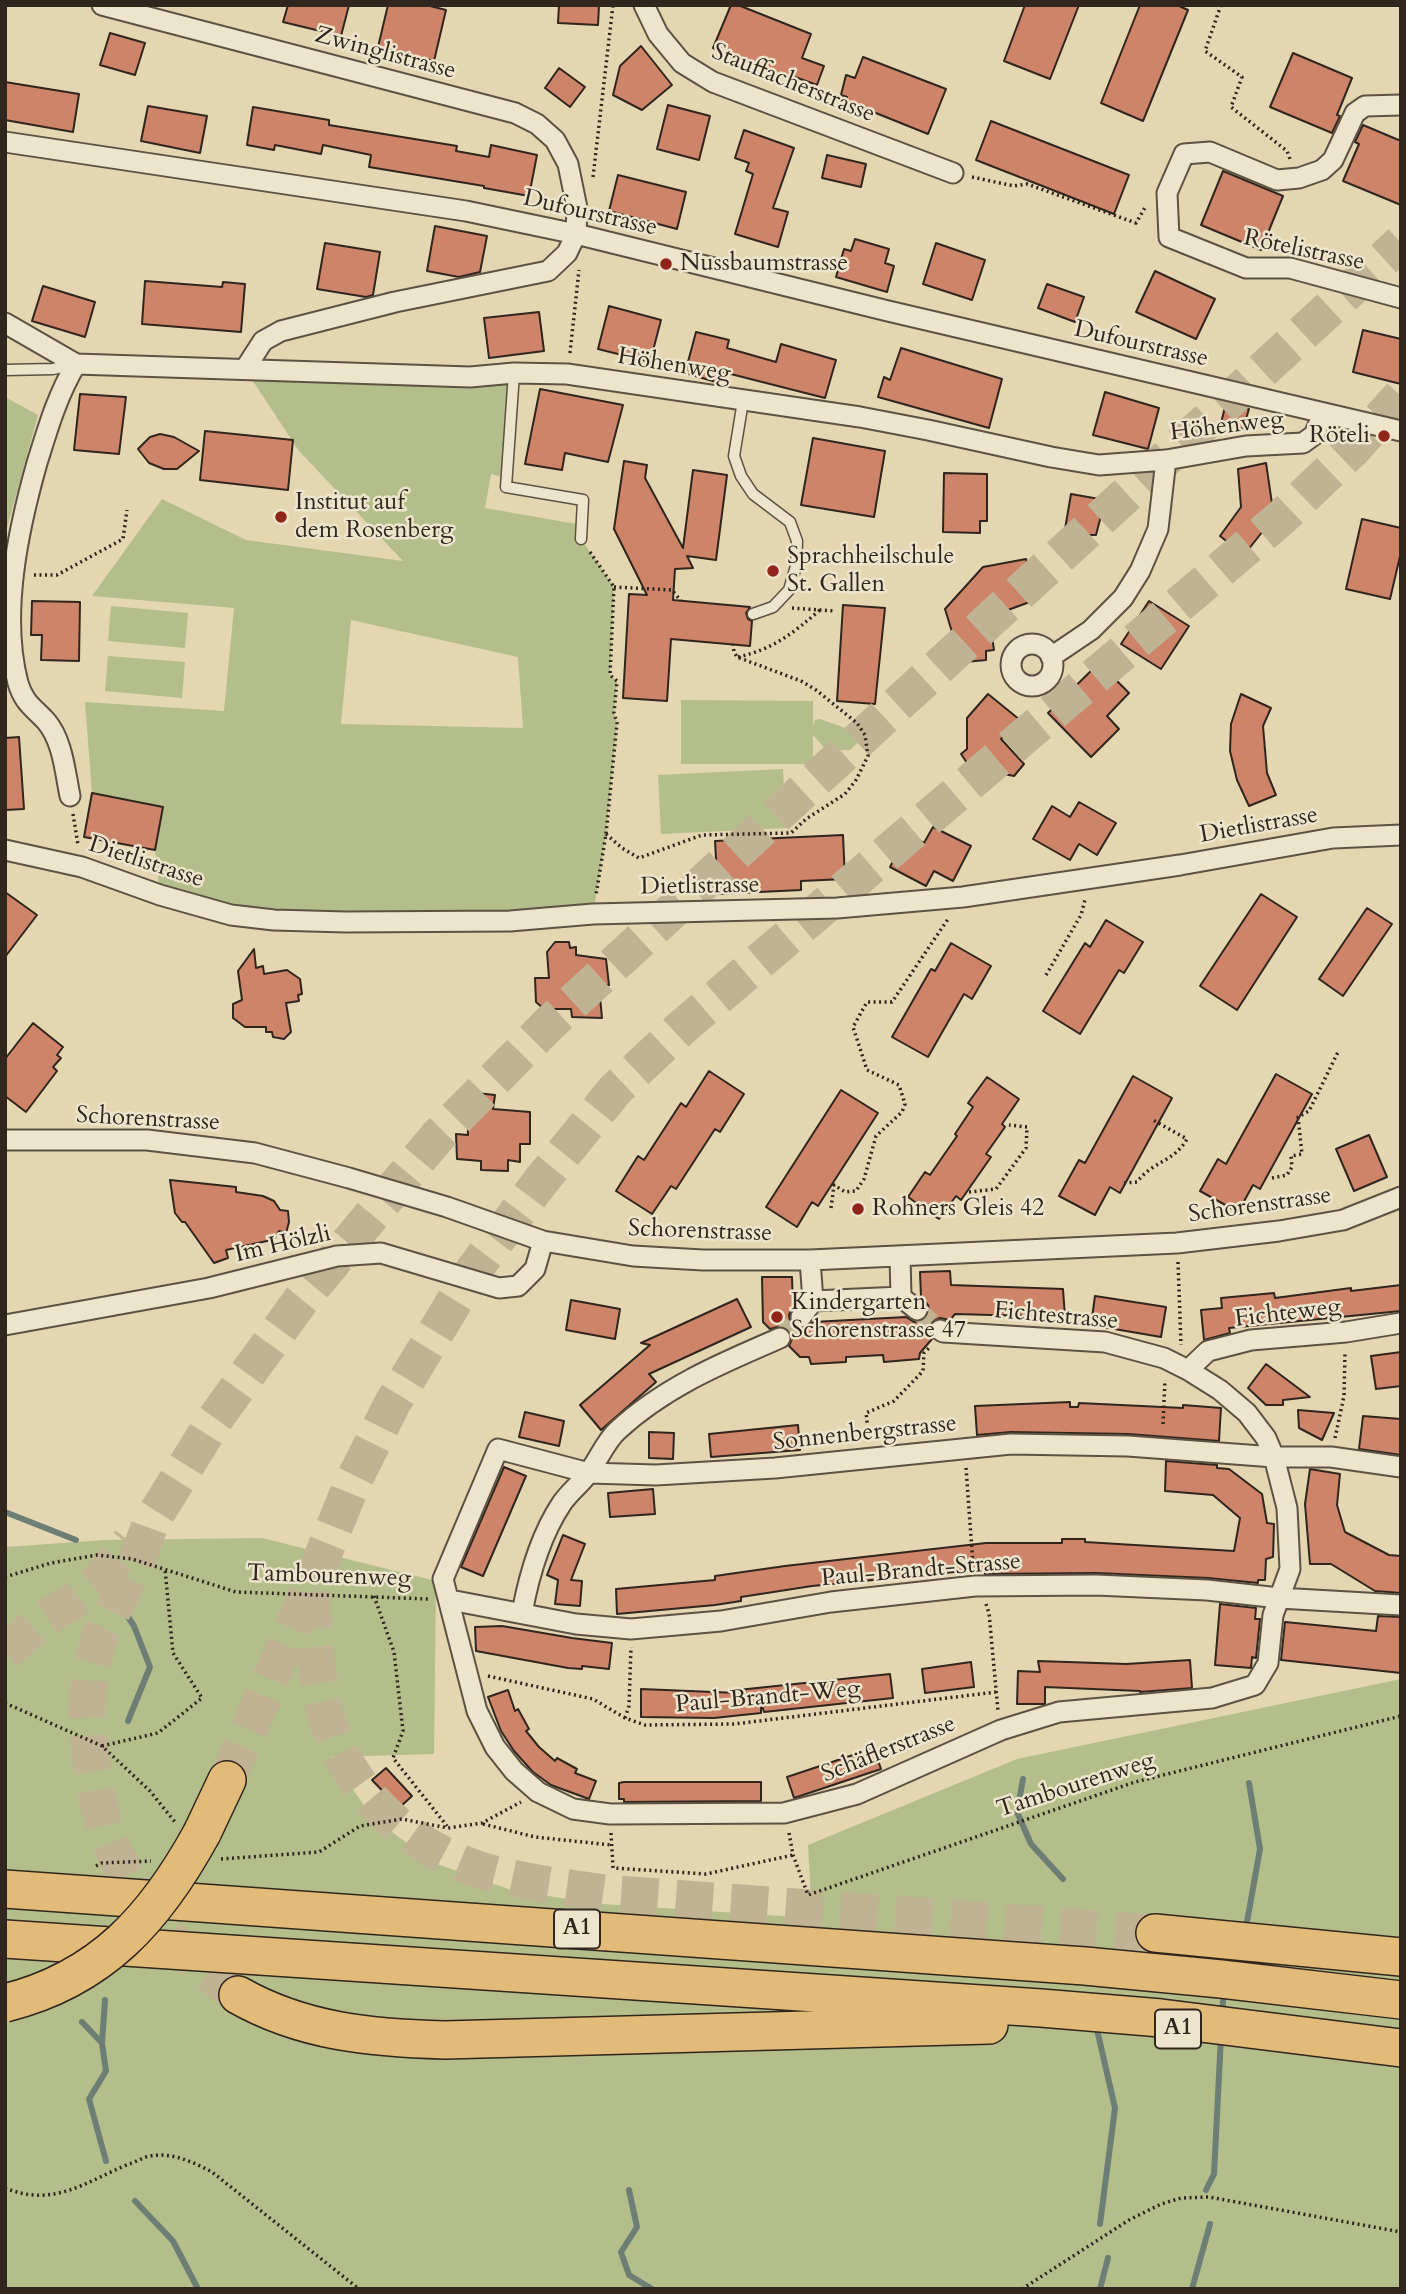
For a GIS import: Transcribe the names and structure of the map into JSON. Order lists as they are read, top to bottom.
{
  "streets": {
    "highway": ["A1"],
    "street": [
      "Zwinglistrasse",
      "Stauffacherstrasse",
      "Dufourstrasse",
      "Rötelistrasse",
      "Höhenweg",
      "Dietlistrasse",
      "Schorenstrasse",
      "Im Hölzli",
      "Fichteweg",
      "Fichtestrasse",
      "Sonnenbergstrasse",
      "Paul-Brandt-Strasse",
      "Schäflerstrasse"
    ],
    "path": ["Tambourenweg", "Paul-Brandt-Weg"]
  },
  "crossings": [
    ["Zwinglistrasse", "Dufourstrasse"],
    ["Dufourstrasse", "Höhenweg"],
    ["Schorenstrasse", "Im Hölzli"],
    ["Fichteweg", "Fichtestrasse"],
    ["Fichtestrasse", "Sonnenbergstrasse"],
    ["Fichtestrasse", "Paul-Brandt-Strasse"],
    ["Fichtestrasse", "Schäflerstrasse"],
    ["Sonnenbergstrasse", "Paul-Brandt-Strasse"],
    ["Sonnenbergstrasse", "Tambourenweg"],
    ["Sonnenbergstrasse", "Schäflerstrasse"],
    ["Paul-Brandt-Strasse", "Tambourenweg"],
    ["Paul-Brandt-Strasse", "Schäflerstrasse"],
    ["Tambourenweg", "Schäflerstrasse"],
    ["Paul-Brandt-Weg", "Schäflerstrasse"]
  ],
  "places": [
    "Nussbaumstrasse",
    "Röteli",
    "Institut auf dem Rosenberg",
    "Sprachheilschule St. Gallen",
    "Rohners Gleis 42",
    "Kindergarten Schorenstrasse 47"
  ]
}
